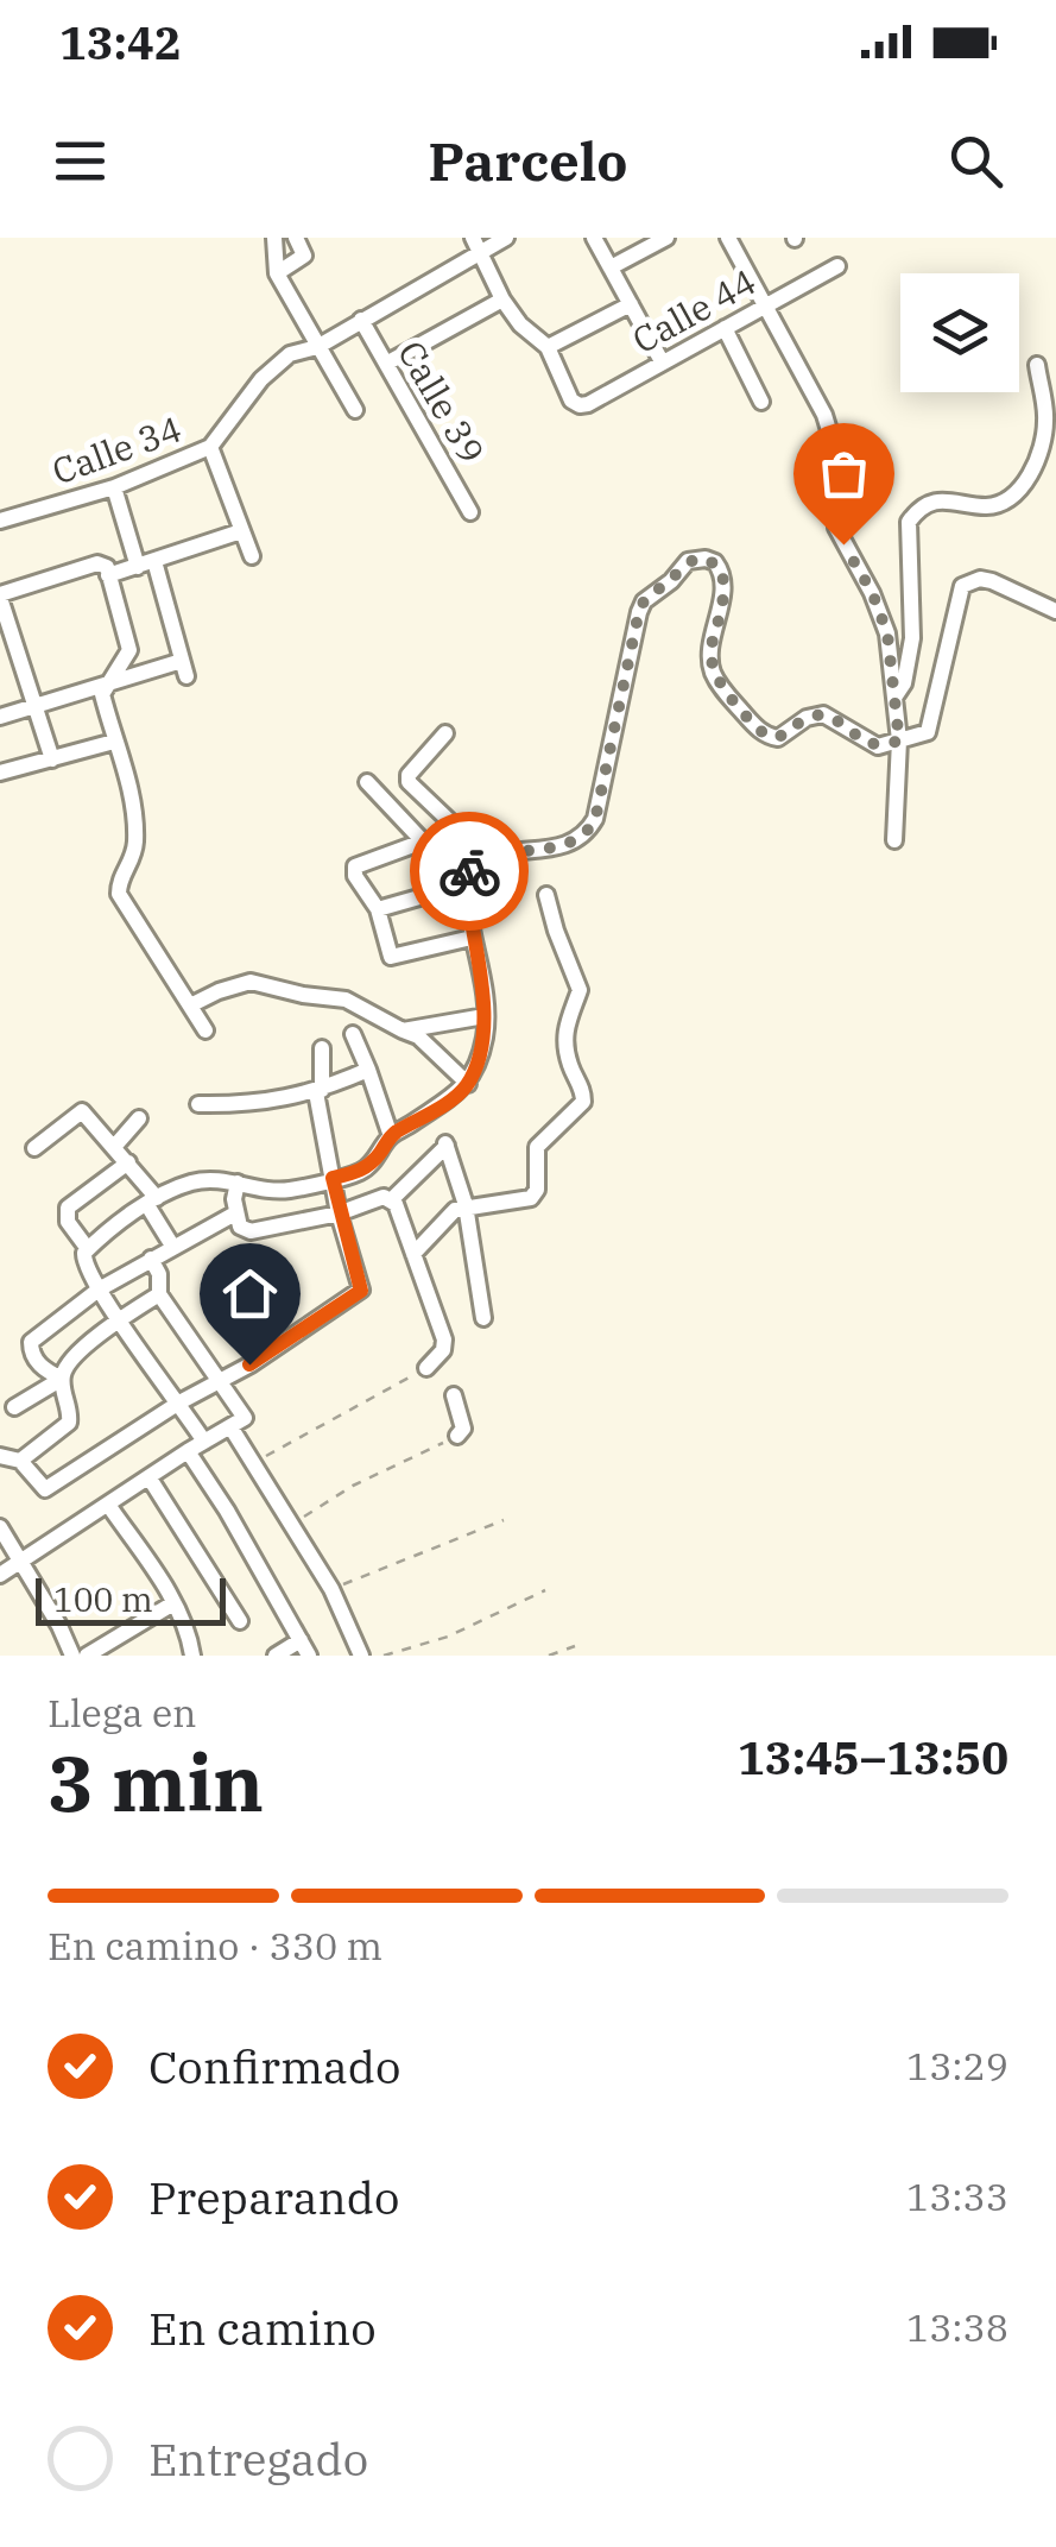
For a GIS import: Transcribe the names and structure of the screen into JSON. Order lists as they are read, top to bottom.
{
  "streets": {
    "street": ["Calle 44", "Calle 39", "Calle 34"]
  },
  "scale_bar": "100 m",
  "page": {
    "status": "13:42",
    "header": "Parcelo",
    "scale": "100 m",
    "heading": ["3 min", "Llega en", "13:45–13:50"],
    "bar": "En camino · 330 m",
    "list": [
      ["Confirmado", "13:29"],
      ["Preparando", "13:33"],
      ["En camino", "13:38"],
      "Entregado"
    ]
  }
}
